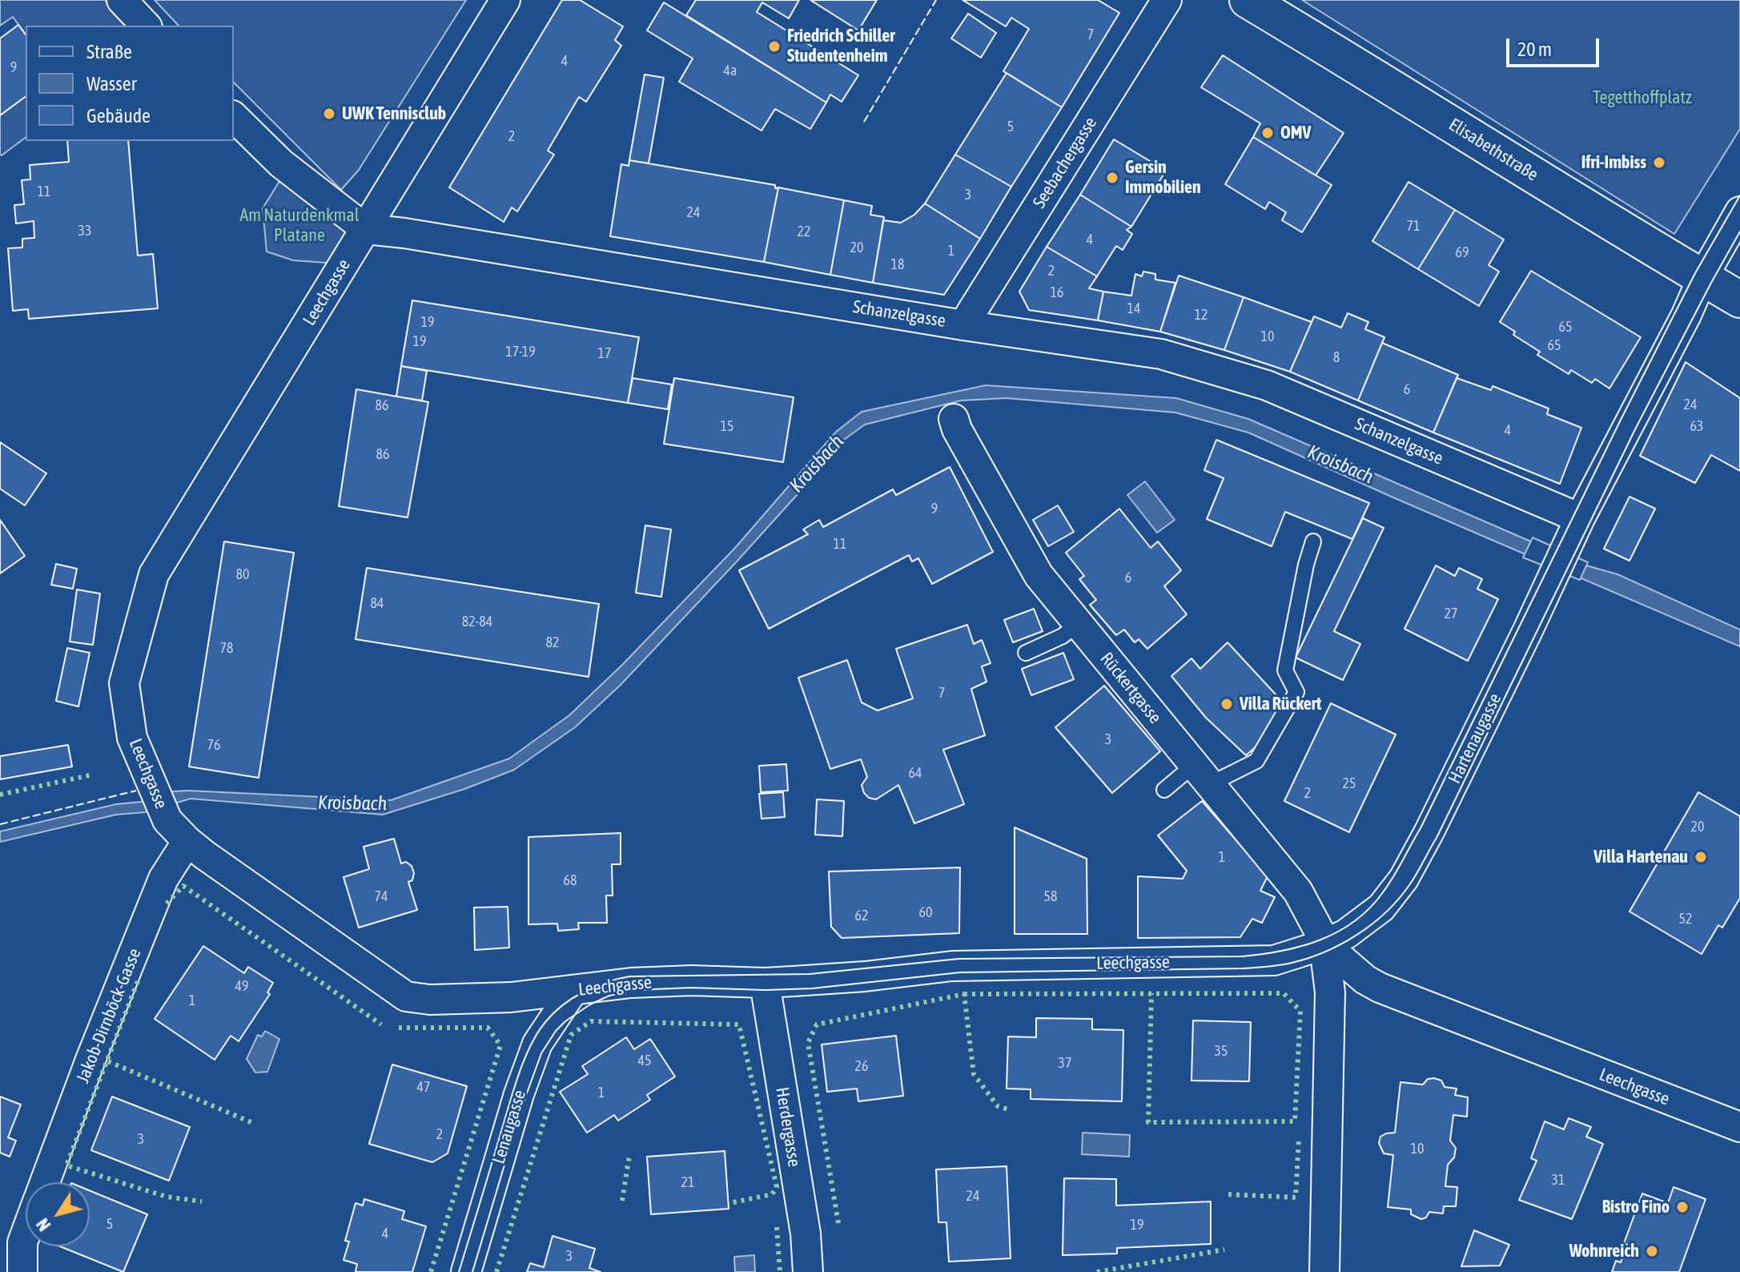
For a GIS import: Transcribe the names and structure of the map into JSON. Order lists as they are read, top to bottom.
{
  "streets": {
    "main road": ["Elisabethstraße"],
    "street": [
      "Seebachergasse",
      "Leechgasse",
      "Schanzelgasse",
      "Rückertgasse",
      "Hartenaugasse",
      "Jakob-Dirnböck-Gasse",
      "Lenaugasse",
      "Herdergasse"
    ]
  },
  "crossings": [
    ["Elisabethstraße", "Hartenaugasse"],
    ["Seebachergasse", "Schanzelgasse"],
    ["Leechgasse", "Schanzelgasse"],
    ["Leechgasse", "Rückertgasse"],
    ["Leechgasse", "Hartenaugasse"],
    ["Leechgasse", "Jakob-Dirnböck-Gasse"],
    ["Leechgasse", "Lenaugasse"],
    ["Leechgasse", "Herdergasse"],
    ["Schanzelgasse", "Hartenaugasse"],
    ["Rückertgasse", "Hartenaugasse"]
  ],
  "water": ["Kroisbach"],
  "parks": ["Tegetthoffplatz", "Am Naturdenkmal Platane"],
  "places": [
    "Friedrich Schiller Studentenheim",
    "UWK Tennisclub",
    "OMV",
    "Ifri-Imbiss",
    "Gersin Immobilien",
    "Villa Rückert",
    "Villa Hartenau",
    "Bistro Fino",
    "Wohnreich"
  ],
  "house_numbers": [
    "7",
    "4",
    "9",
    "4a",
    "5",
    "2",
    "11",
    "3",
    "24",
    "71",
    "33",
    "22",
    "4",
    "20",
    "1",
    "69",
    "18",
    "2",
    "16",
    "14",
    "12",
    "19",
    "65",
    "10",
    "19",
    "65",
    "17-19",
    "17",
    "8",
    "6",
    "24",
    "86",
    "15",
    "63",
    "4",
    "86",
    "9",
    "11",
    "80",
    "6",
    "84",
    "27",
    "82-84",
    "82",
    "78",
    "7",
    "3",
    "76",
    "64",
    "25",
    "2",
    "20",
    "1",
    "68",
    "74",
    "58",
    "60",
    "62",
    "52",
    "49",
    "1",
    "35",
    "45",
    "37",
    "26",
    "47",
    "1",
    "2",
    "3",
    "10",
    "31",
    "21",
    "24",
    "5",
    "19",
    "4",
    "3"
  ],
  "legend": ["Straße", "Wasser", "Gebäude"],
  "scale_bar": "20 m",
  "north": "bottom left"
}
